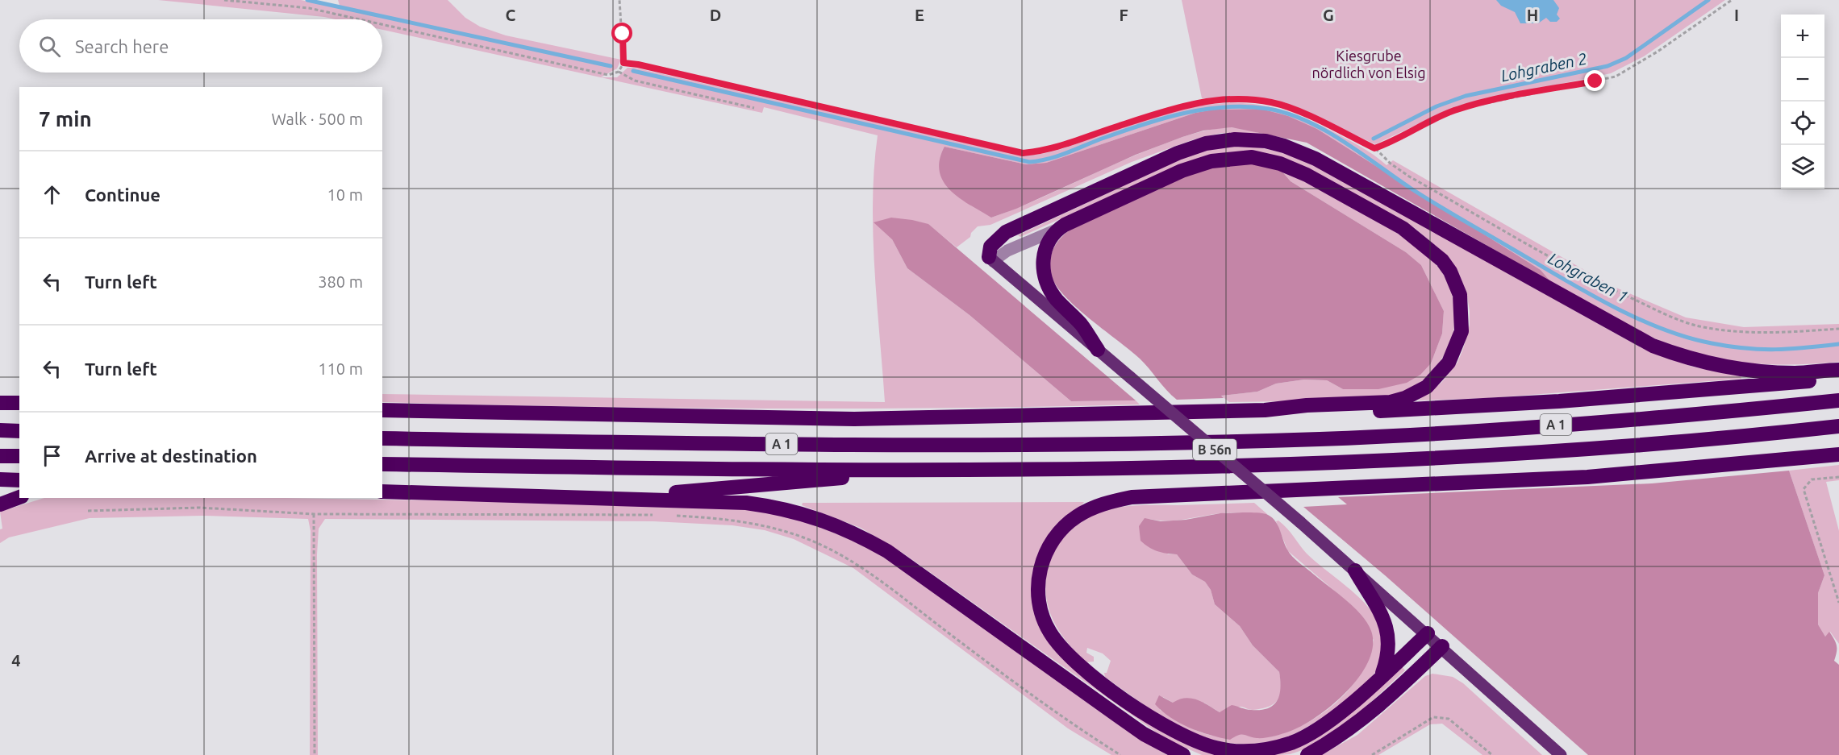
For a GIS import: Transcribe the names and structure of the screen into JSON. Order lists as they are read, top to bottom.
{
  "streets": {
    "highway": ["A 1"],
    "main road": ["B 56n"]
  },
  "water": ["Lohgraben 2", "Lohgraben 1"],
  "parks": ["Kiesgrube nördlich von Elsig"],
  "page": {
    "map_buttons": ["+", "−"],
    "search": "Search here",
    "heading": ["7 min", "Walk · 500 m"],
    "list": [
      ["Continue", "10 m"],
      ["Turn left", "380 m"],
      ["Turn left", "110 m"],
      "Arrive at destination"
    ]
  },
  "grid": {
    "columns": [
      "C",
      "D",
      "E",
      "F",
      "G",
      "H",
      "I"
    ],
    "rows": ["4"]
  }
}
